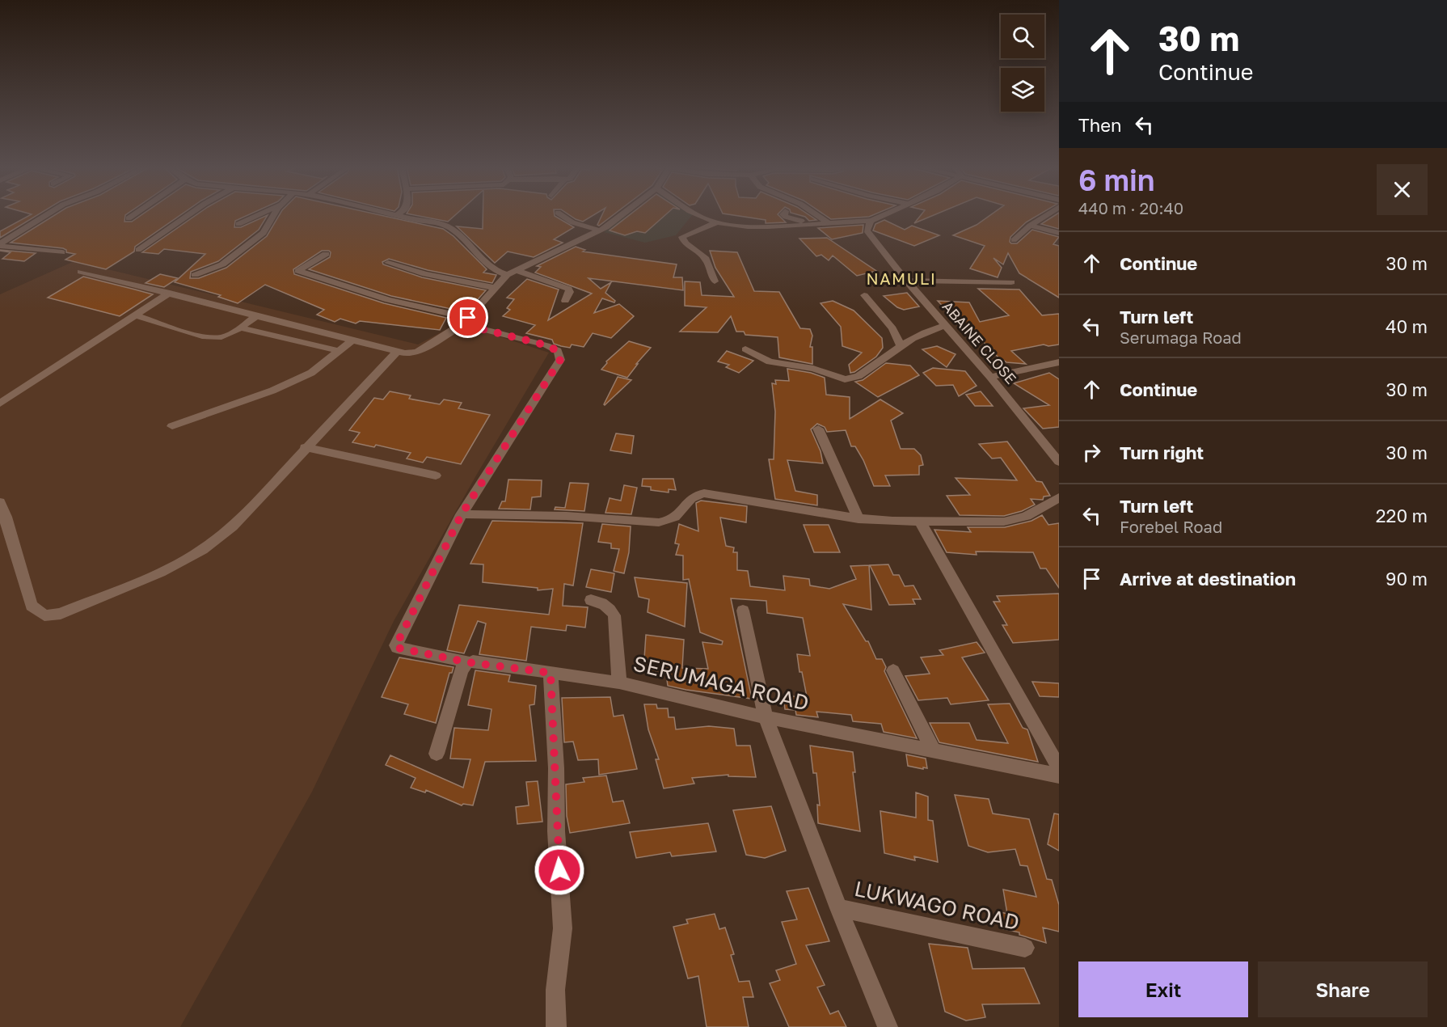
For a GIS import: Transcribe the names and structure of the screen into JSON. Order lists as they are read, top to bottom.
{
  "streets": {
    "street": ["ABAINE CLOSE", "SERUMAGA ROAD", "LUKWAGO ROAD"]
  },
  "crossings": [
    ["SERUMAGA ROAD", "LUKWAGO ROAD"]
  ],
  "districts": ["NAMULI"],
  "page": {
    "turn": ["30 m", "Continue"],
    "then": "Then",
    "heading": ["6 min", "440 m · 20:40"],
    "list": [
      {
        "name": "Continue",
        "value": "30 m"
      },
      {
        "name": "Turn left",
        "note": "Serumaga Road",
        "value": "40 m"
      },
      {
        "name": "Continue",
        "value": "30 m"
      },
      {
        "name": "Turn right",
        "value": "30 m"
      },
      {
        "name": "Turn left",
        "note": "Forebel Road",
        "value": "220 m"
      },
      {
        "name": "Arrive at destination",
        "value": "90 m"
      }
    ],
    "buttons": ["Exit", "Share"]
  }
}
